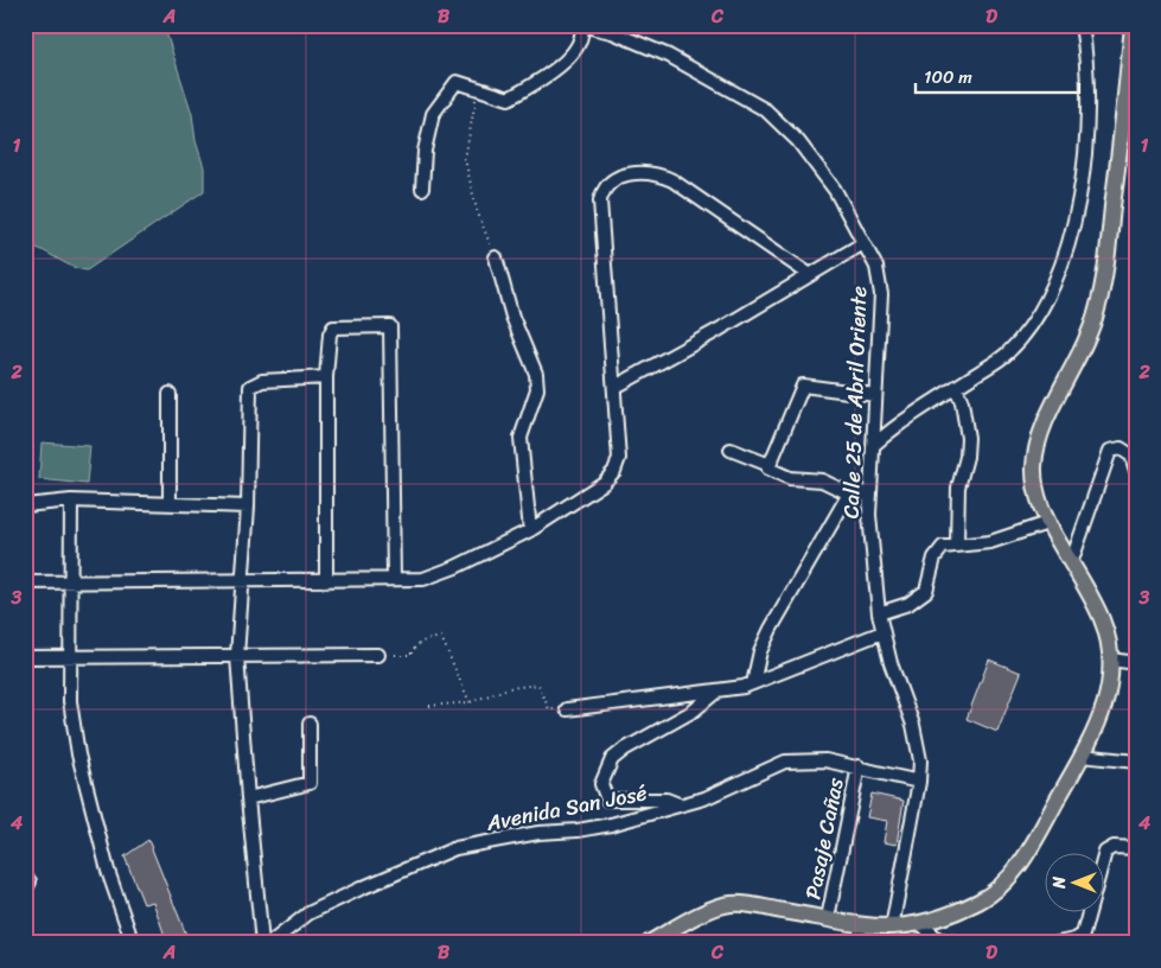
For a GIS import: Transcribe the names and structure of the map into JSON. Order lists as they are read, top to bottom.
{
  "streets": {
    "street": ["Calle 25 de Abril Oriente", "Avenida San José", "Pasaje Cañas"]
  },
  "crossings": [
    ["Calle 25 de Abril Oriente", "Avenida San José"],
    ["Avenida San José", "Pasaje Cañas"]
  ],
  "scale_bar": "100 m",
  "north": "left",
  "grid": {
    "columns": [
      "A",
      "B",
      "C",
      "D"
    ],
    "rows": [
      "1",
      "2",
      "3",
      "4"
    ]
  }
}
